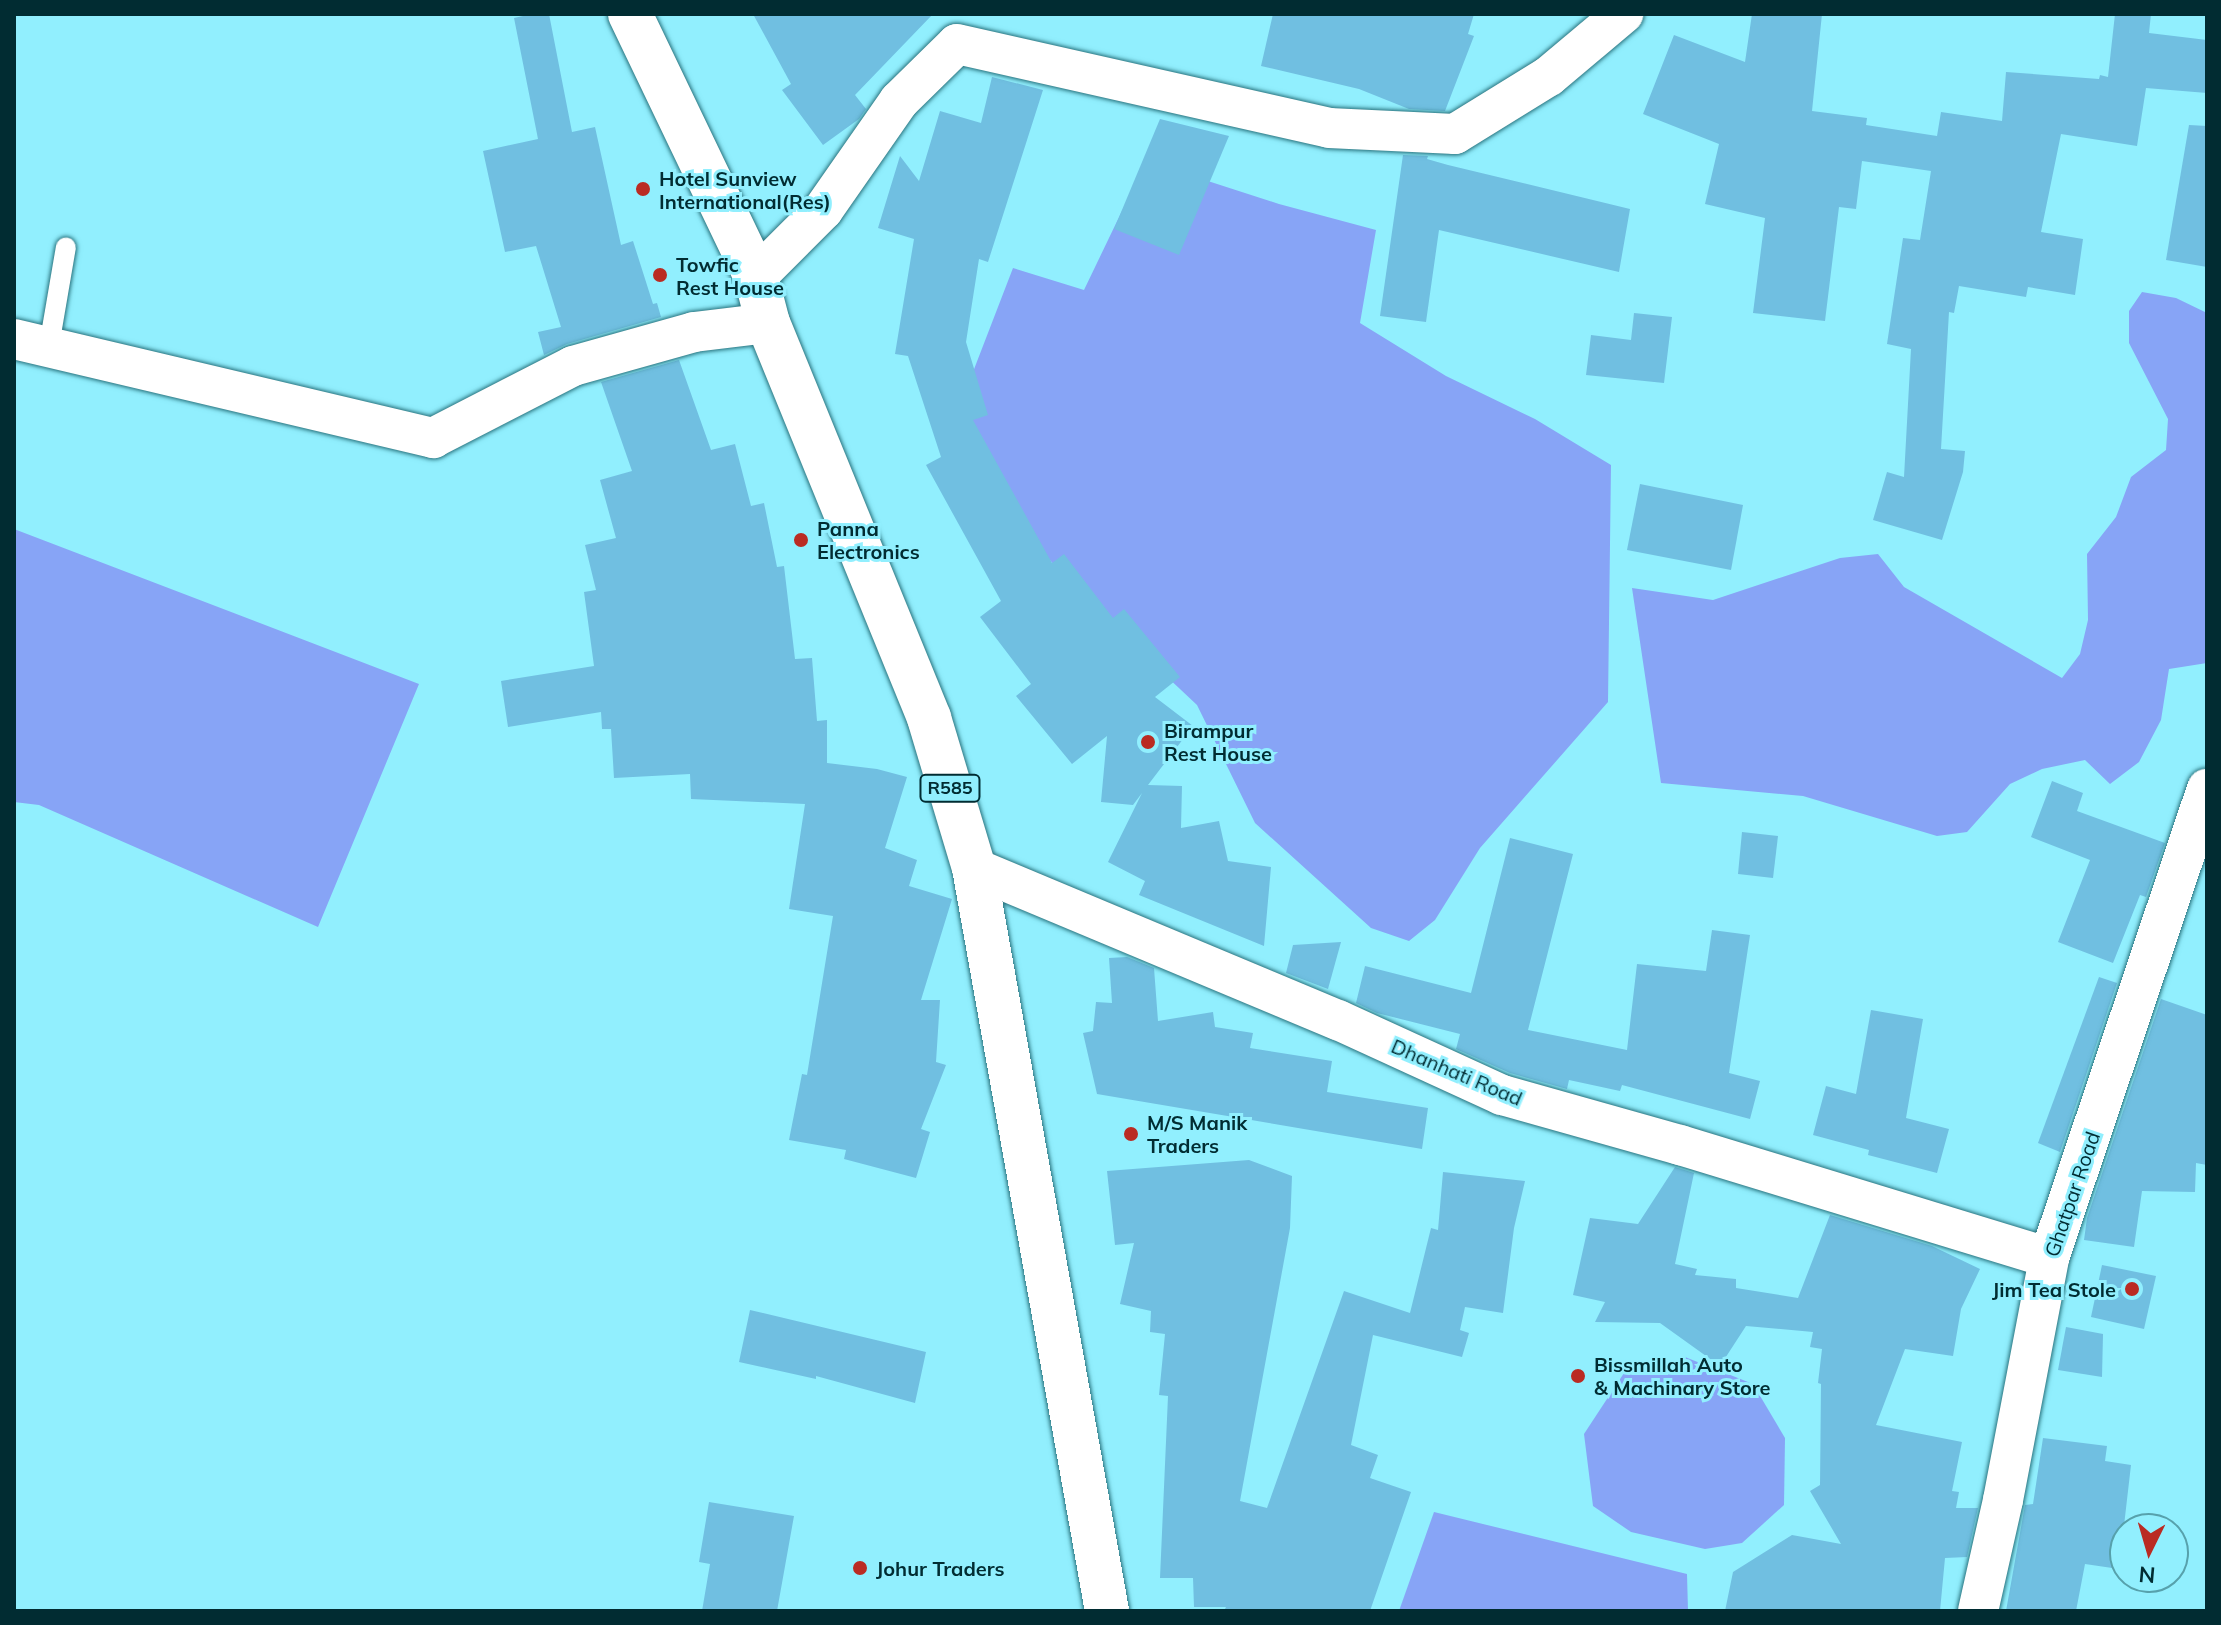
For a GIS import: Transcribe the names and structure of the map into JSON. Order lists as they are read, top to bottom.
{
  "streets": {
    "main road": ["R585"],
    "street": ["Dhanhati Road", "Ghatpar Road"]
  },
  "crossings": [
    ["R585", "Dhanhati Road"],
    ["Dhanhati Road", "Ghatpar Road"]
  ],
  "places": [
    "Hotel Sunview International(Res)",
    "Towfic Rest House",
    "Panna Electronics",
    "Birampur Rest House",
    "M/S Manik Traders",
    "Jim Tea Stole",
    "Bissmillah Auto & Machinary Store",
    "Johur Traders"
  ],
  "north": "bottom"
}
